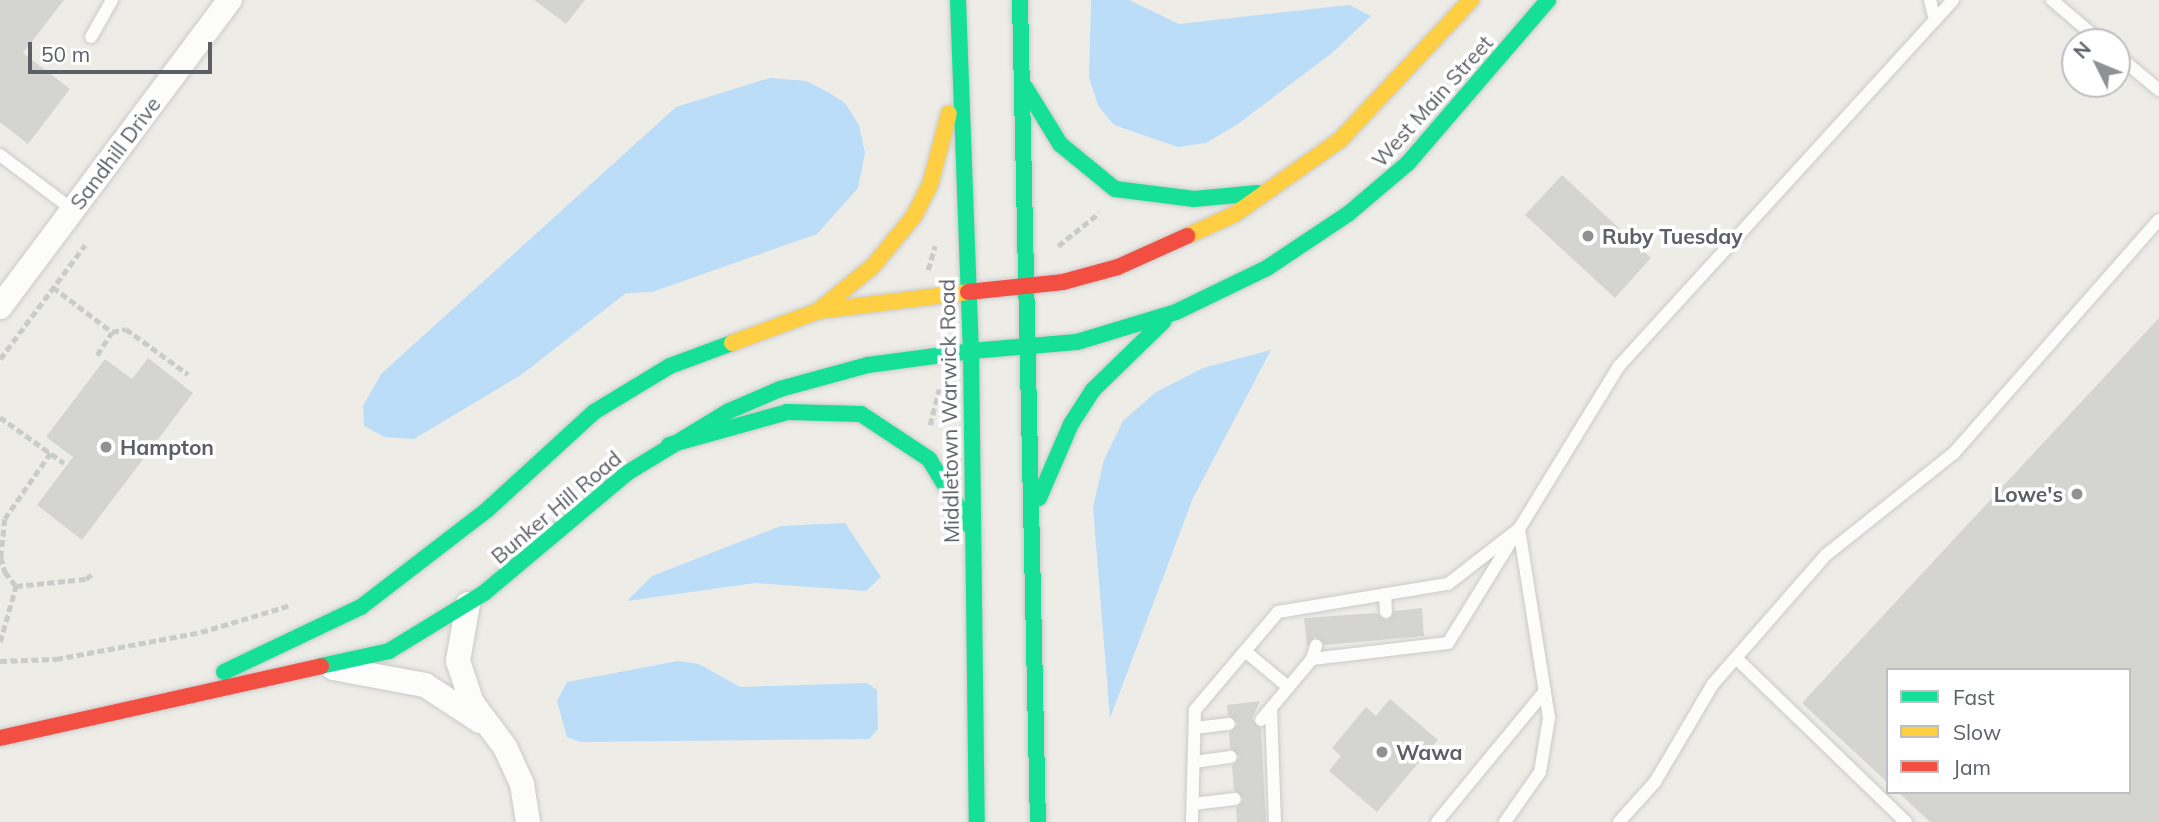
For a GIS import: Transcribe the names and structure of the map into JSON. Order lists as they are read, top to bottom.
{
  "streets": {
    "main road": ["West Main Street", "Middletown Warwick Road", "Bunker Hill Road"],
    "street": ["Sandhill Drive"]
  },
  "crossings": [
    ["West Main Street", "Middletown Warwick Road"],
    ["West Main Street", "Bunker Hill Road"],
    ["Middletown Warwick Road", "Bunker Hill Road"]
  ],
  "places": [
    "Ruby Tuesday",
    "Hampton",
    "Lowe's",
    "Wawa"
  ],
  "legend": ["Fast", "Slow", "Jam"],
  "scale_bar": "50 m",
  "north": "top left"
}
